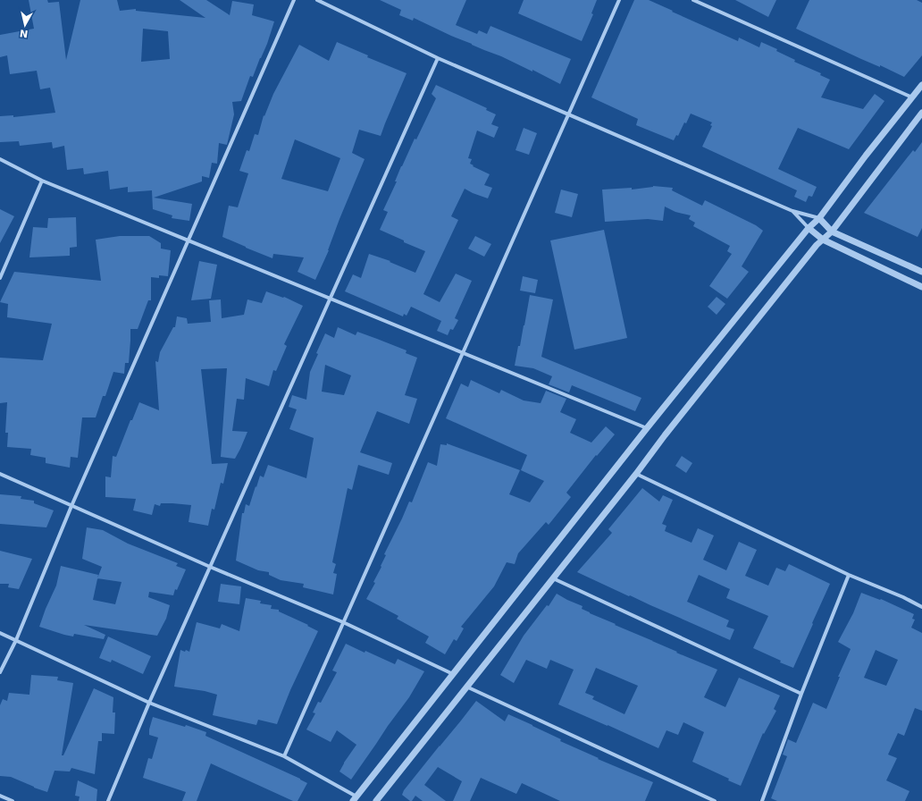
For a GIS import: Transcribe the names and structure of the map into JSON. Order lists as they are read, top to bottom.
{
  "north": "bottom"
}
